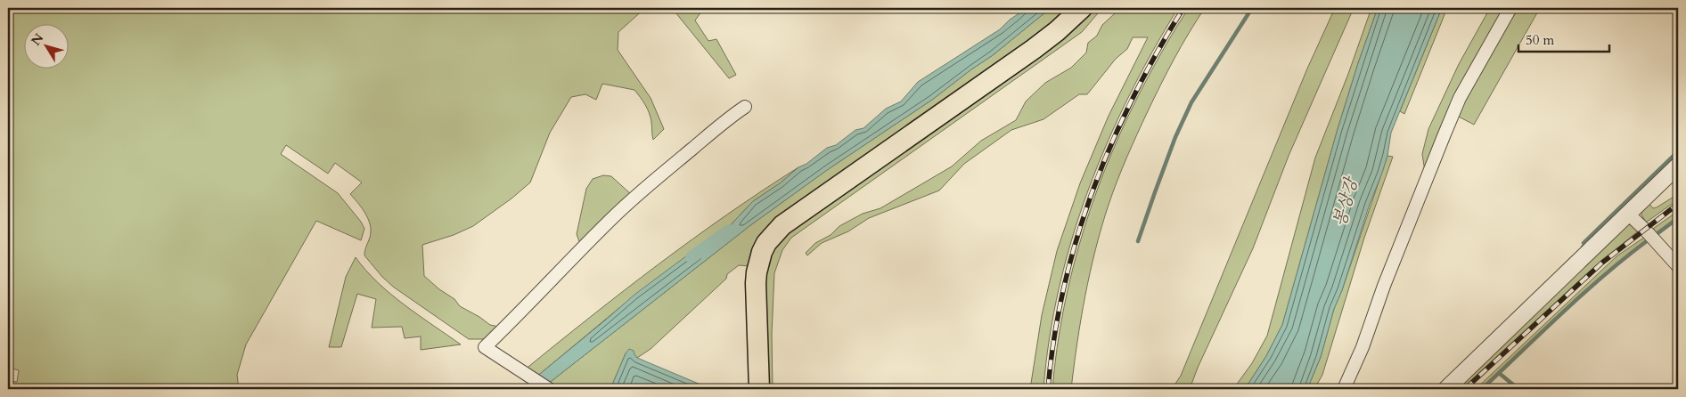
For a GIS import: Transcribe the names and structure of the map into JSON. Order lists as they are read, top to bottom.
{
  "water": ["봉상강"],
  "scale_bar": "50 m",
  "north": "top left"
}
